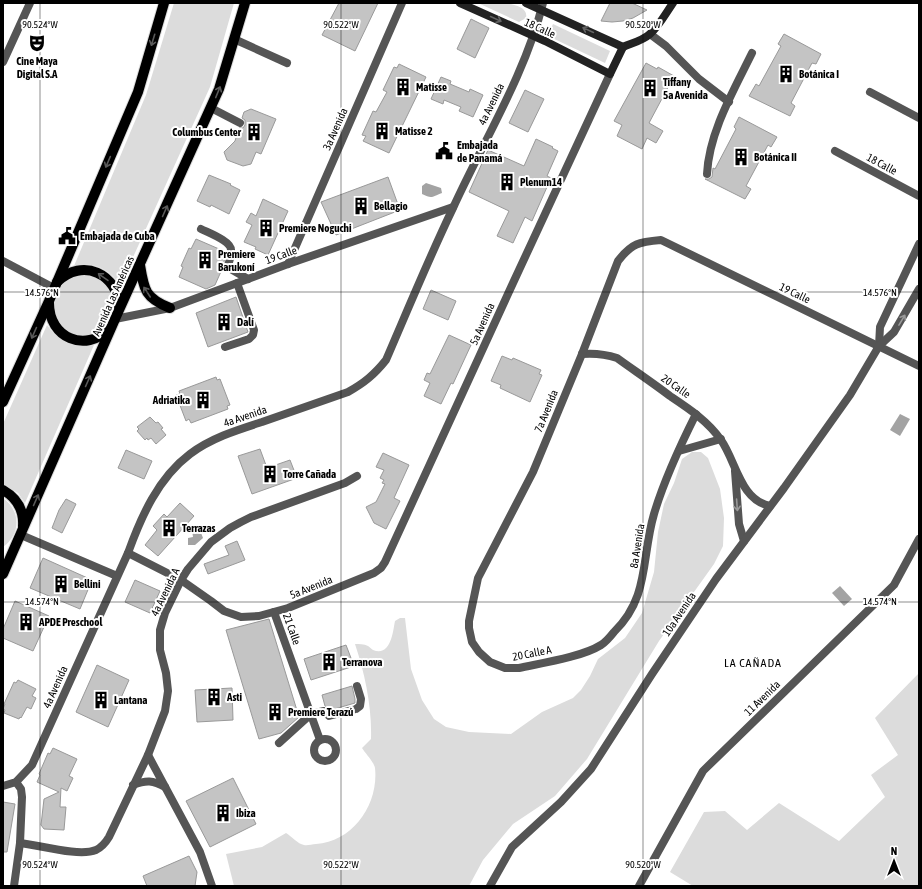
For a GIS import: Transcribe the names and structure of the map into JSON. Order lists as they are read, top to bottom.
{
  "streets": {
    "main road": ["Avenida Las Américas"],
    "street": [
      "18 Calle",
      "4a Avenida",
      "3a Avenida",
      "19 Calle",
      "5a Avenida",
      "20 Calle",
      "7a Avenida",
      "8a Avenida",
      "4a Avenida A",
      "10a Avenida",
      "21 Calle",
      "20 Calle A",
      "11 Avenida"
    ]
  },
  "crossings": [
    ["18 Calle", "4a Avenida"],
    ["18 Calle", "5a Avenida"],
    ["4a Avenida", "19 Calle"],
    ["4a Avenida", "21 Calle"],
    ["3a Avenida", "19 Calle"],
    ["19 Calle", "Avenida Las Américas"],
    ["19 Calle", "7a Avenida"],
    ["19 Calle", "10a Avenida"],
    ["5a Avenida", "21 Calle"],
    ["20 Calle", "7a Avenida"],
    ["20 Calle", "8a Avenida"],
    ["20 Calle", "10a Avenida"],
    ["7a Avenida", "20 Calle A"],
    ["8a Avenida", "20 Calle A"],
    ["4a Avenida A", "21 Calle"]
  ],
  "districts": ["LA CAÑADA"],
  "places": {
    "theatre": ["Cine Maya Digital S.A"],
    "building": [
      "Botánica I",
      "Matisse",
      "Tiffany 5a Avenida",
      "Matisse 2",
      "Columbus Center",
      "Botánica II",
      "Plenum14",
      "Bellagio",
      "Premiere Noguchi",
      "Premiere Barukoní",
      "Dalí",
      "Adriatika",
      "Torre Cañada",
      "Terrazas",
      "Bellini",
      "APDE Preschool",
      "Terranova",
      "Asti",
      "Lantana",
      "Premiere Terazú",
      "Ibiza"
    ],
    "public building": ["Embajada de Panamá", "Embajada de Cuba"]
  },
  "north": "top",
  "coordinates": [
    "90.524°W",
    "90.522°W",
    "90.520°W",
    "14.576°N",
    "14.574°N"
  ]
}
